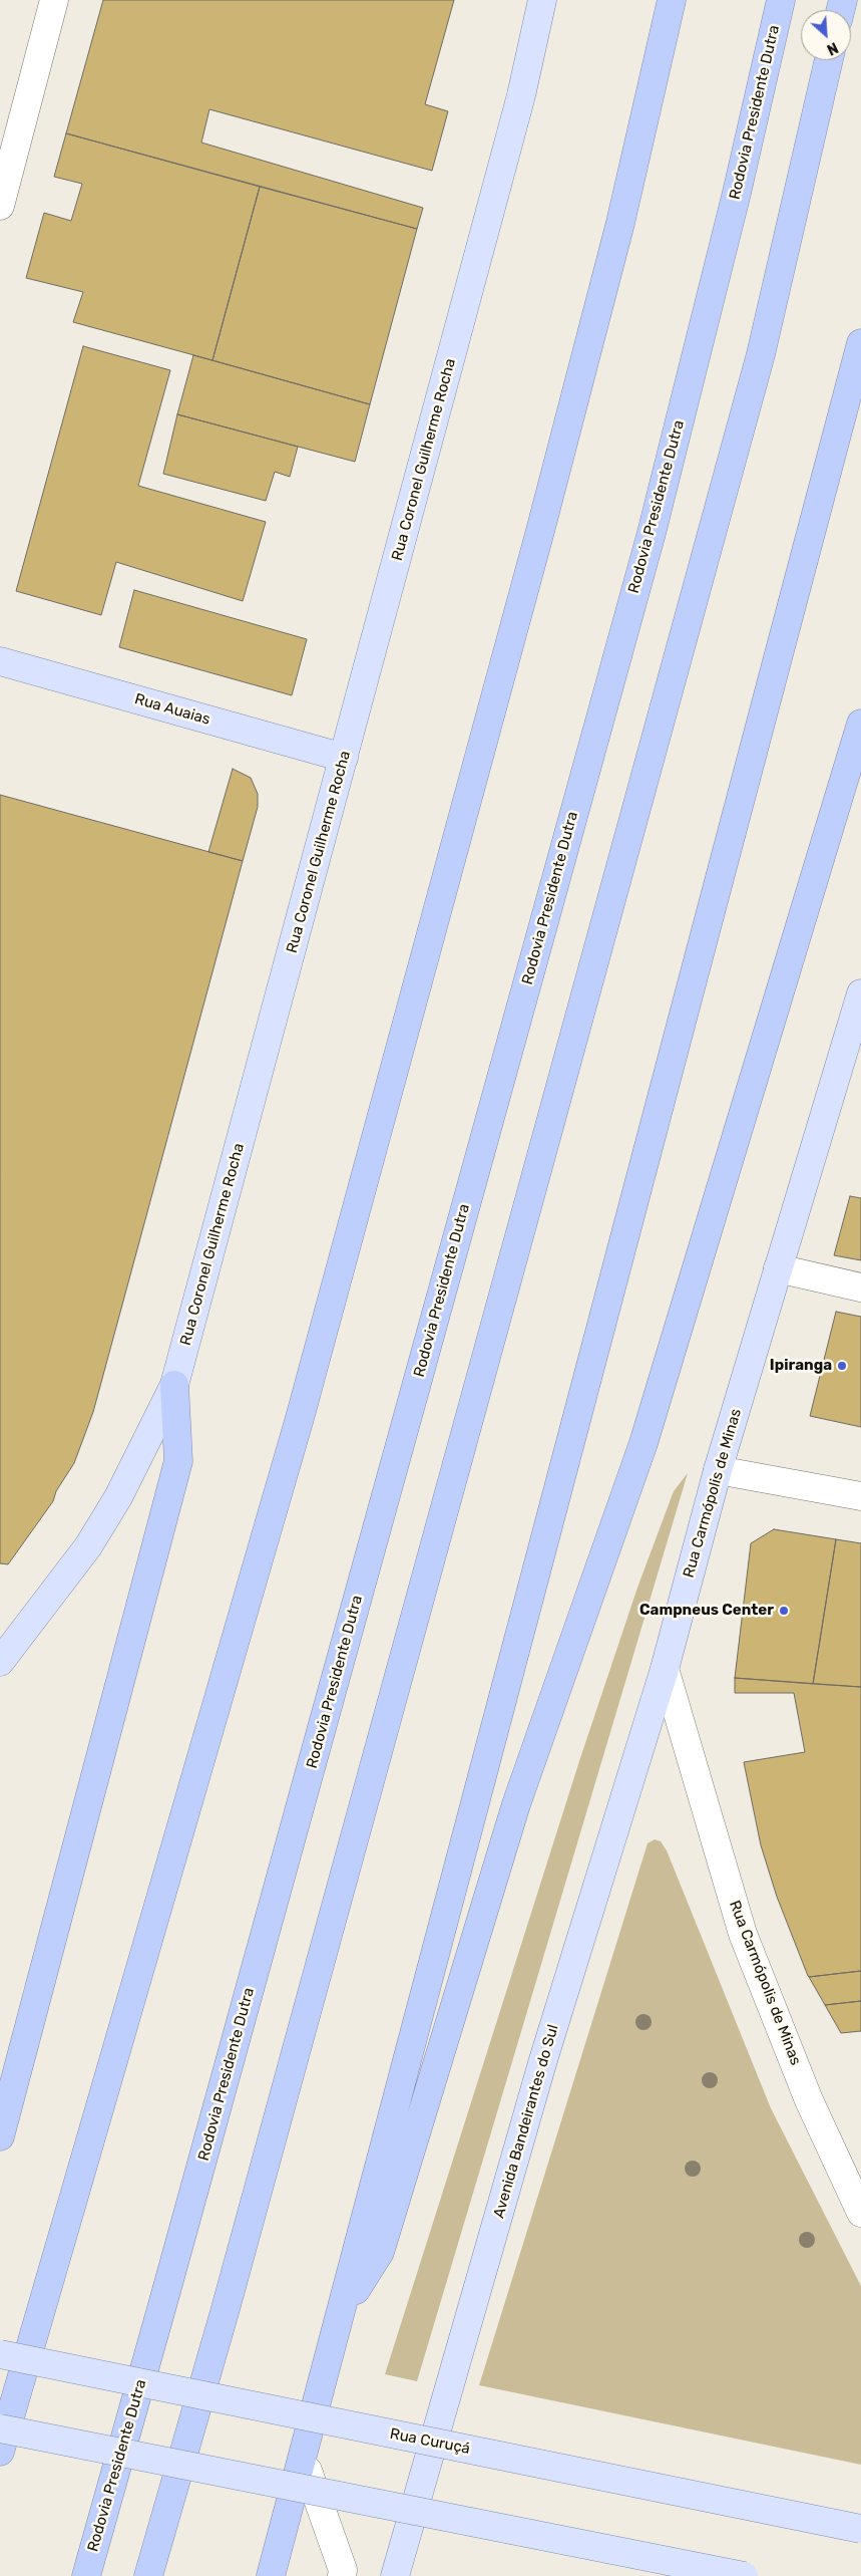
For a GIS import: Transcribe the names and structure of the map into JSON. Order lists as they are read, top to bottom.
{
  "streets": {
    "highway": ["Rodovia Presidente Dutra"],
    "main road": [
      "Rua Coronel Guilherme Rocha",
      "Rua Auaias",
      "Rua Carmópolis de Minas",
      "Avenida Bandeirantes do Sul",
      "Rua Curuçá"
    ]
  },
  "crossings": [
    ["Rua Coronel Guilherme Rocha", "Rua Auaias"],
    ["Rua Carmópolis de Minas", "Avenida Bandeirantes do Sul"]
  ],
  "places": ["Ipiranga", "Campneus Center"],
  "north": "bottom right"
}
